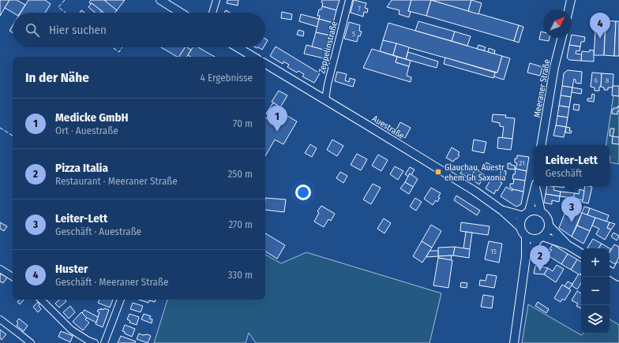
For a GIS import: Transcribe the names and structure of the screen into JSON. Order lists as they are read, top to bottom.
{
  "streets": {
    "street": ["Zeppelinstraße", "Meeraner Straße", "Auestraße"]
  },
  "crossings": [
    ["Zeppelinstraße", "Auestraße"]
  ],
  "places": {
    "transit": ["Glauchau, Auestr ehem Gh Saxonia"]
  },
  "house_numbers": [
    "7",
    "5",
    "6",
    "8",
    "21",
    "15"
  ],
  "north": "top right",
  "page": {
    "pins": [
      "4",
      "1",
      "3",
      "2"
    ],
    "search": "Hier suchen",
    "heading": ["In der Nähe", "4 Ergebnisse"],
    "list": [
      {
        "mark": "1",
        "name": "Medicke GmbH",
        "note": "Ort · Auestraße",
        "value": "70 m"
      },
      {
        "mark": "2",
        "name": "Pizza Italia",
        "note": "Restaurant · Meeraner Straße",
        "value": "250 m"
      },
      {
        "mark": "3",
        "name": "Leiter-Lett",
        "note": "Geschäft · Auestraße",
        "value": "270 m"
      },
      {
        "mark": "4",
        "name": "Huster",
        "note": "Geschäft · Meeraner Straße",
        "value": "330 m"
      }
    ],
    "popup": ["Leiter-Lett", "Geschäft"],
    "map_buttons": ["+", "−"]
  }
}
